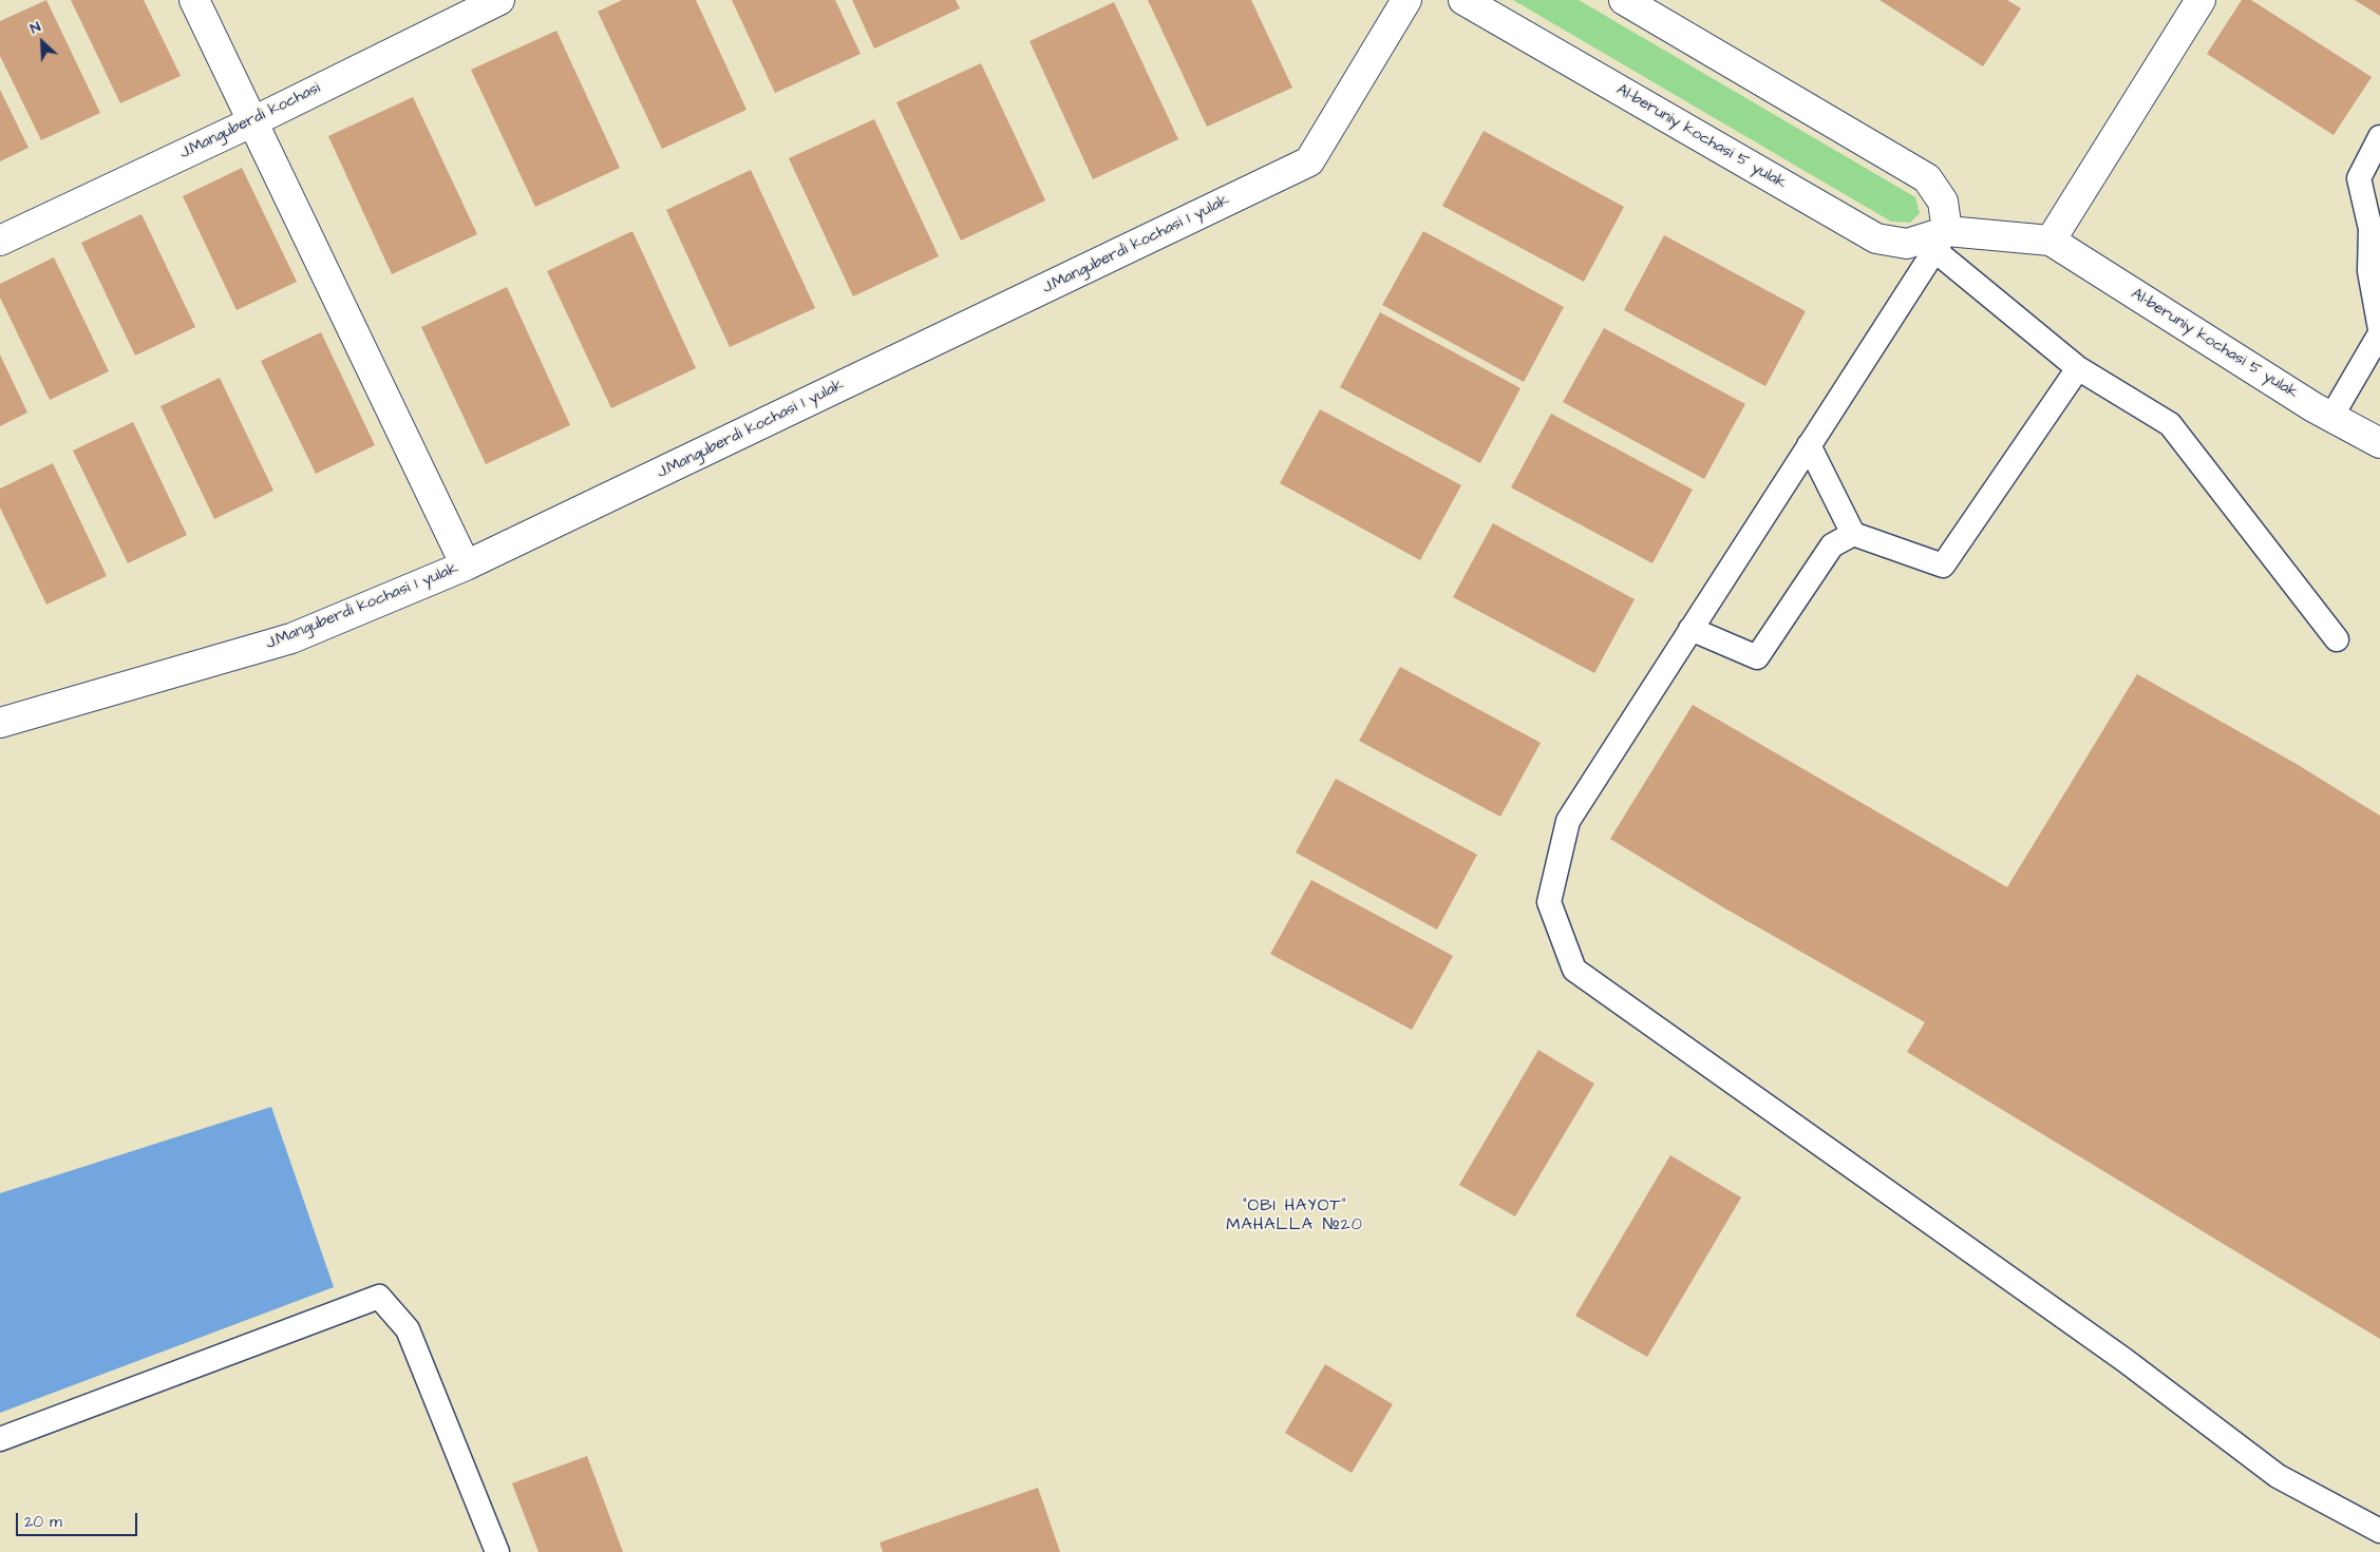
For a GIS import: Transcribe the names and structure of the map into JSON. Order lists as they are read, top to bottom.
{
  "streets": {
    "street": ["J.Manguberdi kochasi", "Al-beruniy kochasi 5 yulak", "J.Manguberdi kochasi 1 yulak"]
  },
  "districts": ["\"OBI HAYOT\" MAHALLA №20"],
  "scale_bar": "20 m",
  "north": "top left"
}
